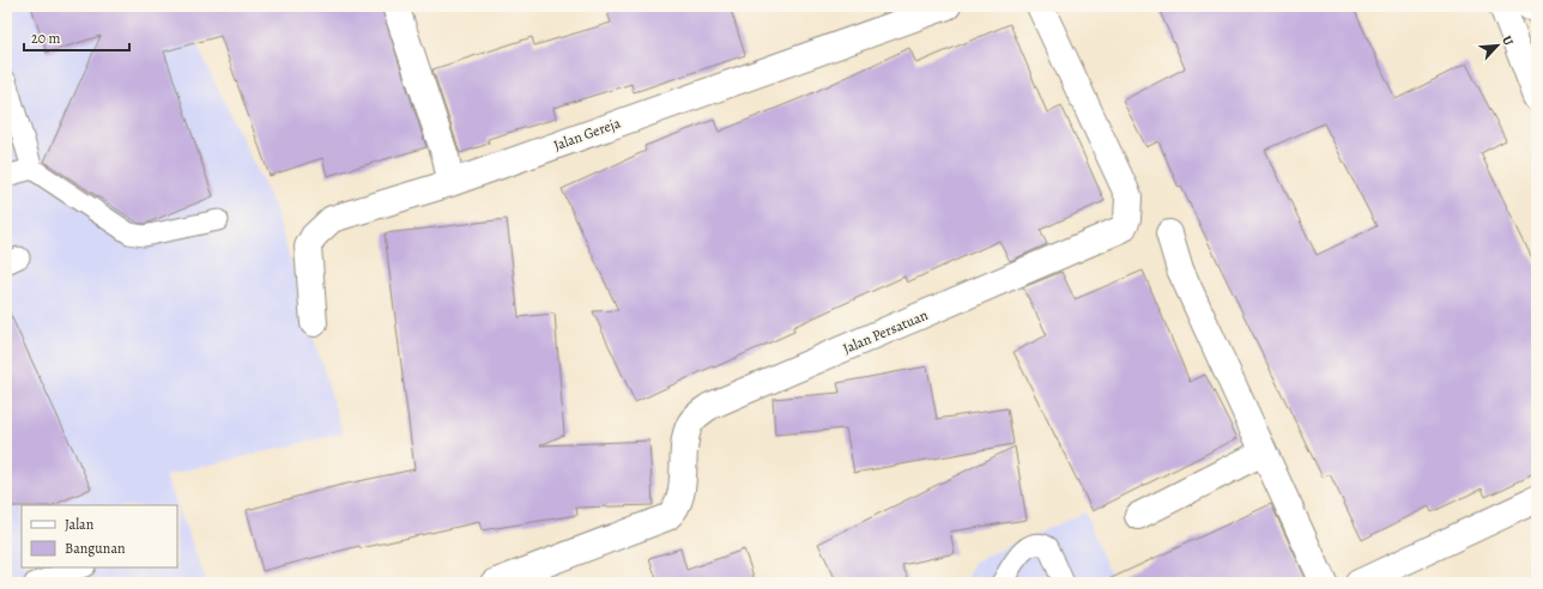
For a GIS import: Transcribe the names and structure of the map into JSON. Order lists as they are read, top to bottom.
{
  "streets": {
    "street": ["Jalan Gereja", "Jalan Persatuan"]
  },
  "legend": ["Jalan", "Bangunan"],
  "scale_bar": "20 m",
  "north": "top right"
}
